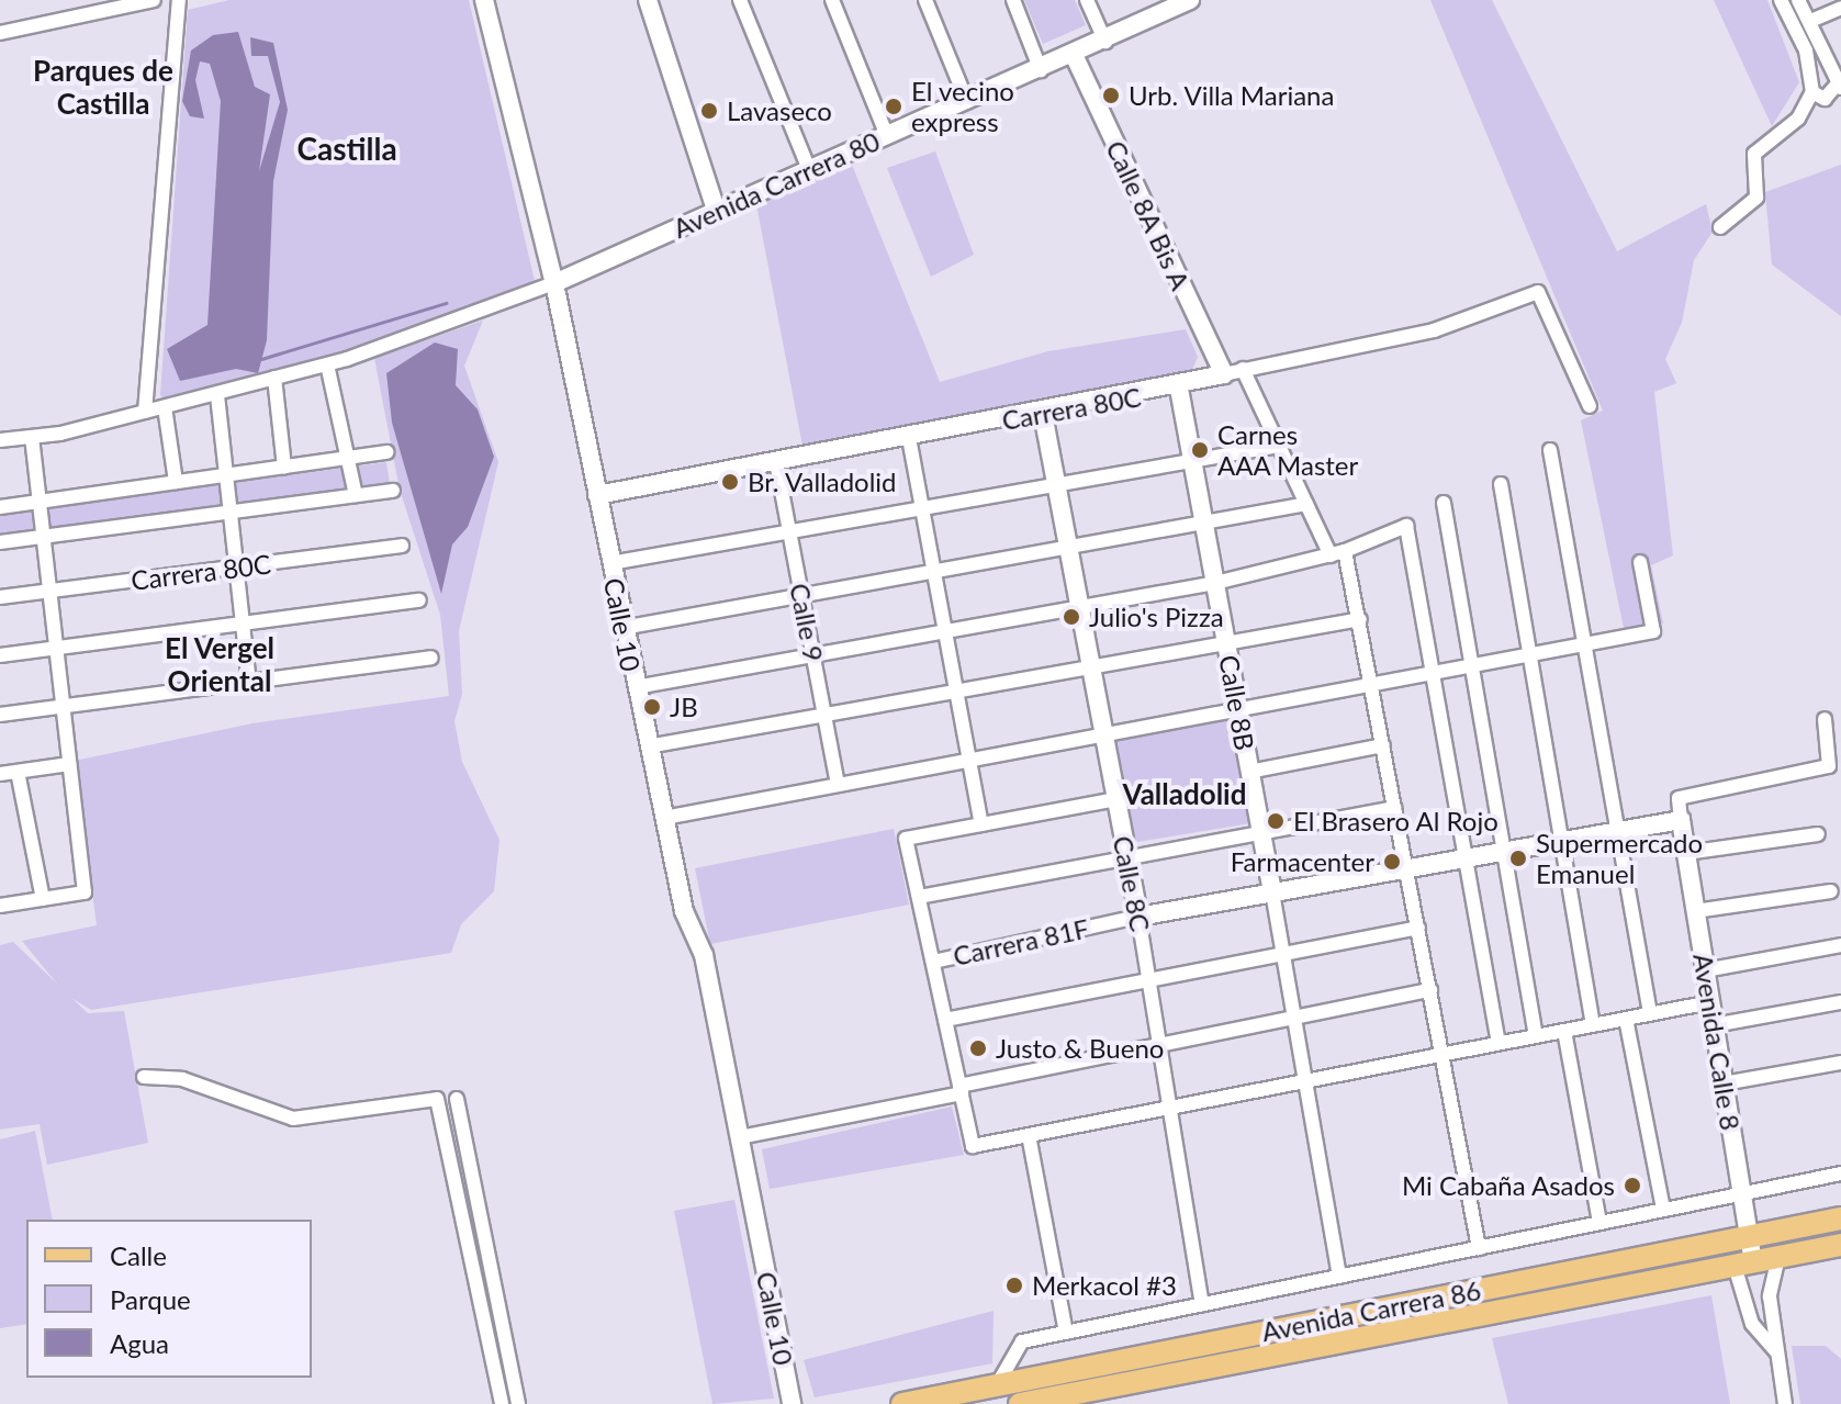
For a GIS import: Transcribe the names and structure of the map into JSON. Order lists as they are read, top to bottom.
{
  "streets": {
    "main road": ["Avenida Carrera 86"],
    "street": [
      "Avenida Carrera 80",
      "Calle 8A Bis A",
      "Carrera 80C",
      "Calle 9",
      "Calle 10",
      "Calle 8B",
      "Calle 8C",
      "Carrera 81F",
      "Avenida Calle 8"
    ]
  },
  "crossings": [
    ["Avenida Carrera 80", "Calle 8A Bis A"],
    ["Avenida Carrera 80", "Calle 10"],
    ["Calle 8A Bis A", "Carrera 80C"],
    ["Carrera 80C", "Calle 9"],
    ["Carrera 80C", "Calle 10"],
    ["Carrera 80C", "Calle 8B"],
    ["Carrera 80C", "Calle 8C"],
    ["Calle 8B", "Carrera 81F"],
    ["Calle 8C", "Carrera 81F"],
    ["Carrera 81F", "Avenida Calle 8"],
    ["Avenida Calle 8", "Avenida Carrera 86"]
  ],
  "districts": [
    "Parques de Castilla",
    "Castilla",
    "El Vergel Oriental",
    "Valladolid"
  ],
  "places": [
    "Urb. Villa Mariana",
    "El vecino express",
    "Lavaseco",
    "Carnes AAA Master",
    "Br. Valladolid",
    "Julio's Pizza",
    "JB",
    "El Brasero Al Rojo",
    "Supermercado Emanuel",
    "Farmacenter",
    "Justo & Bueno",
    "Mi Cabaña Asados",
    "Merkacol #3"
  ],
  "legend": ["Calle", "Parque", "Agua"]
}
